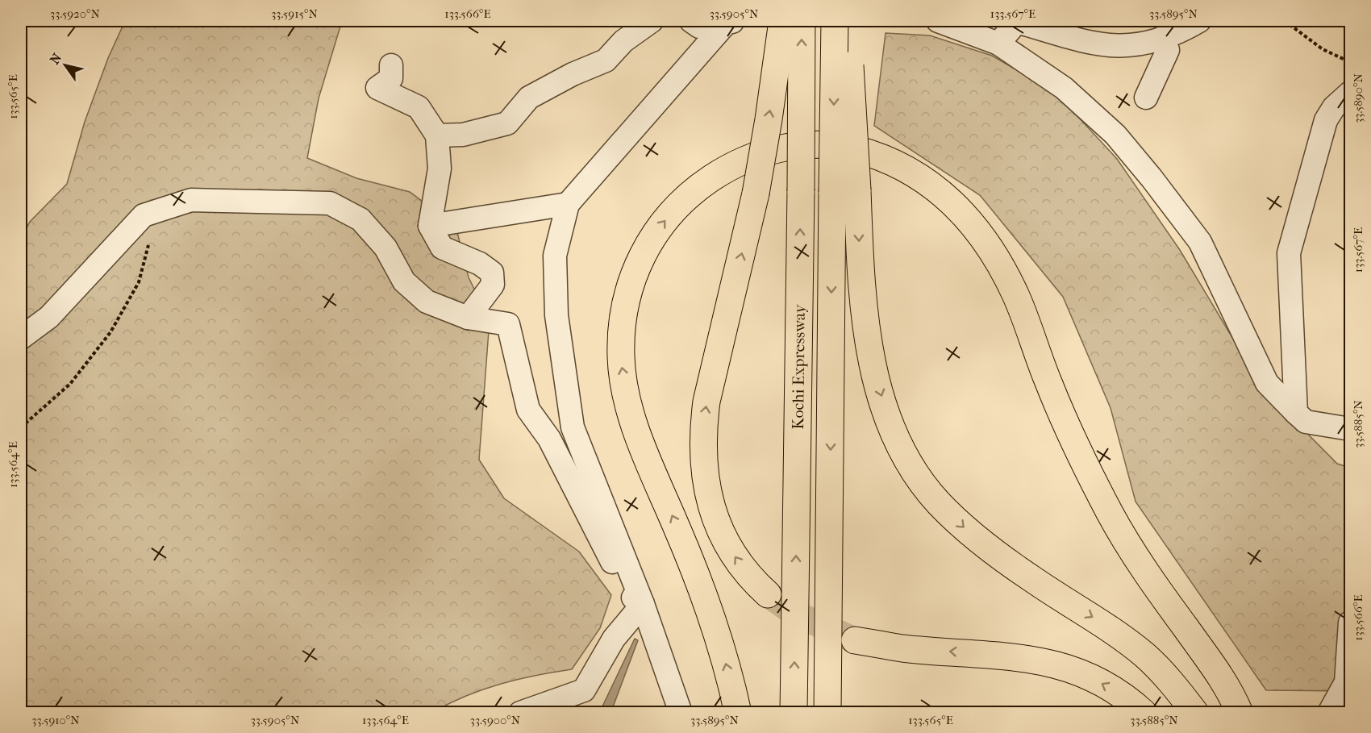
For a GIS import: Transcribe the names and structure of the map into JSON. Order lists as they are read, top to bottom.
{
  "streets": {
    "highway": ["Kochi Expressway"]
  },
  "north": "top left",
  "coordinates": [
    "33.5920°N",
    "33.5915°N",
    "133.566°E",
    "33.5905°N",
    "133.567°E",
    "33.5895°N",
    "133.565°E",
    "33.5890°N",
    "33.5885°N",
    "133.564°E",
    "33.5910°N",
    "33.5900°N"
  ]
}
